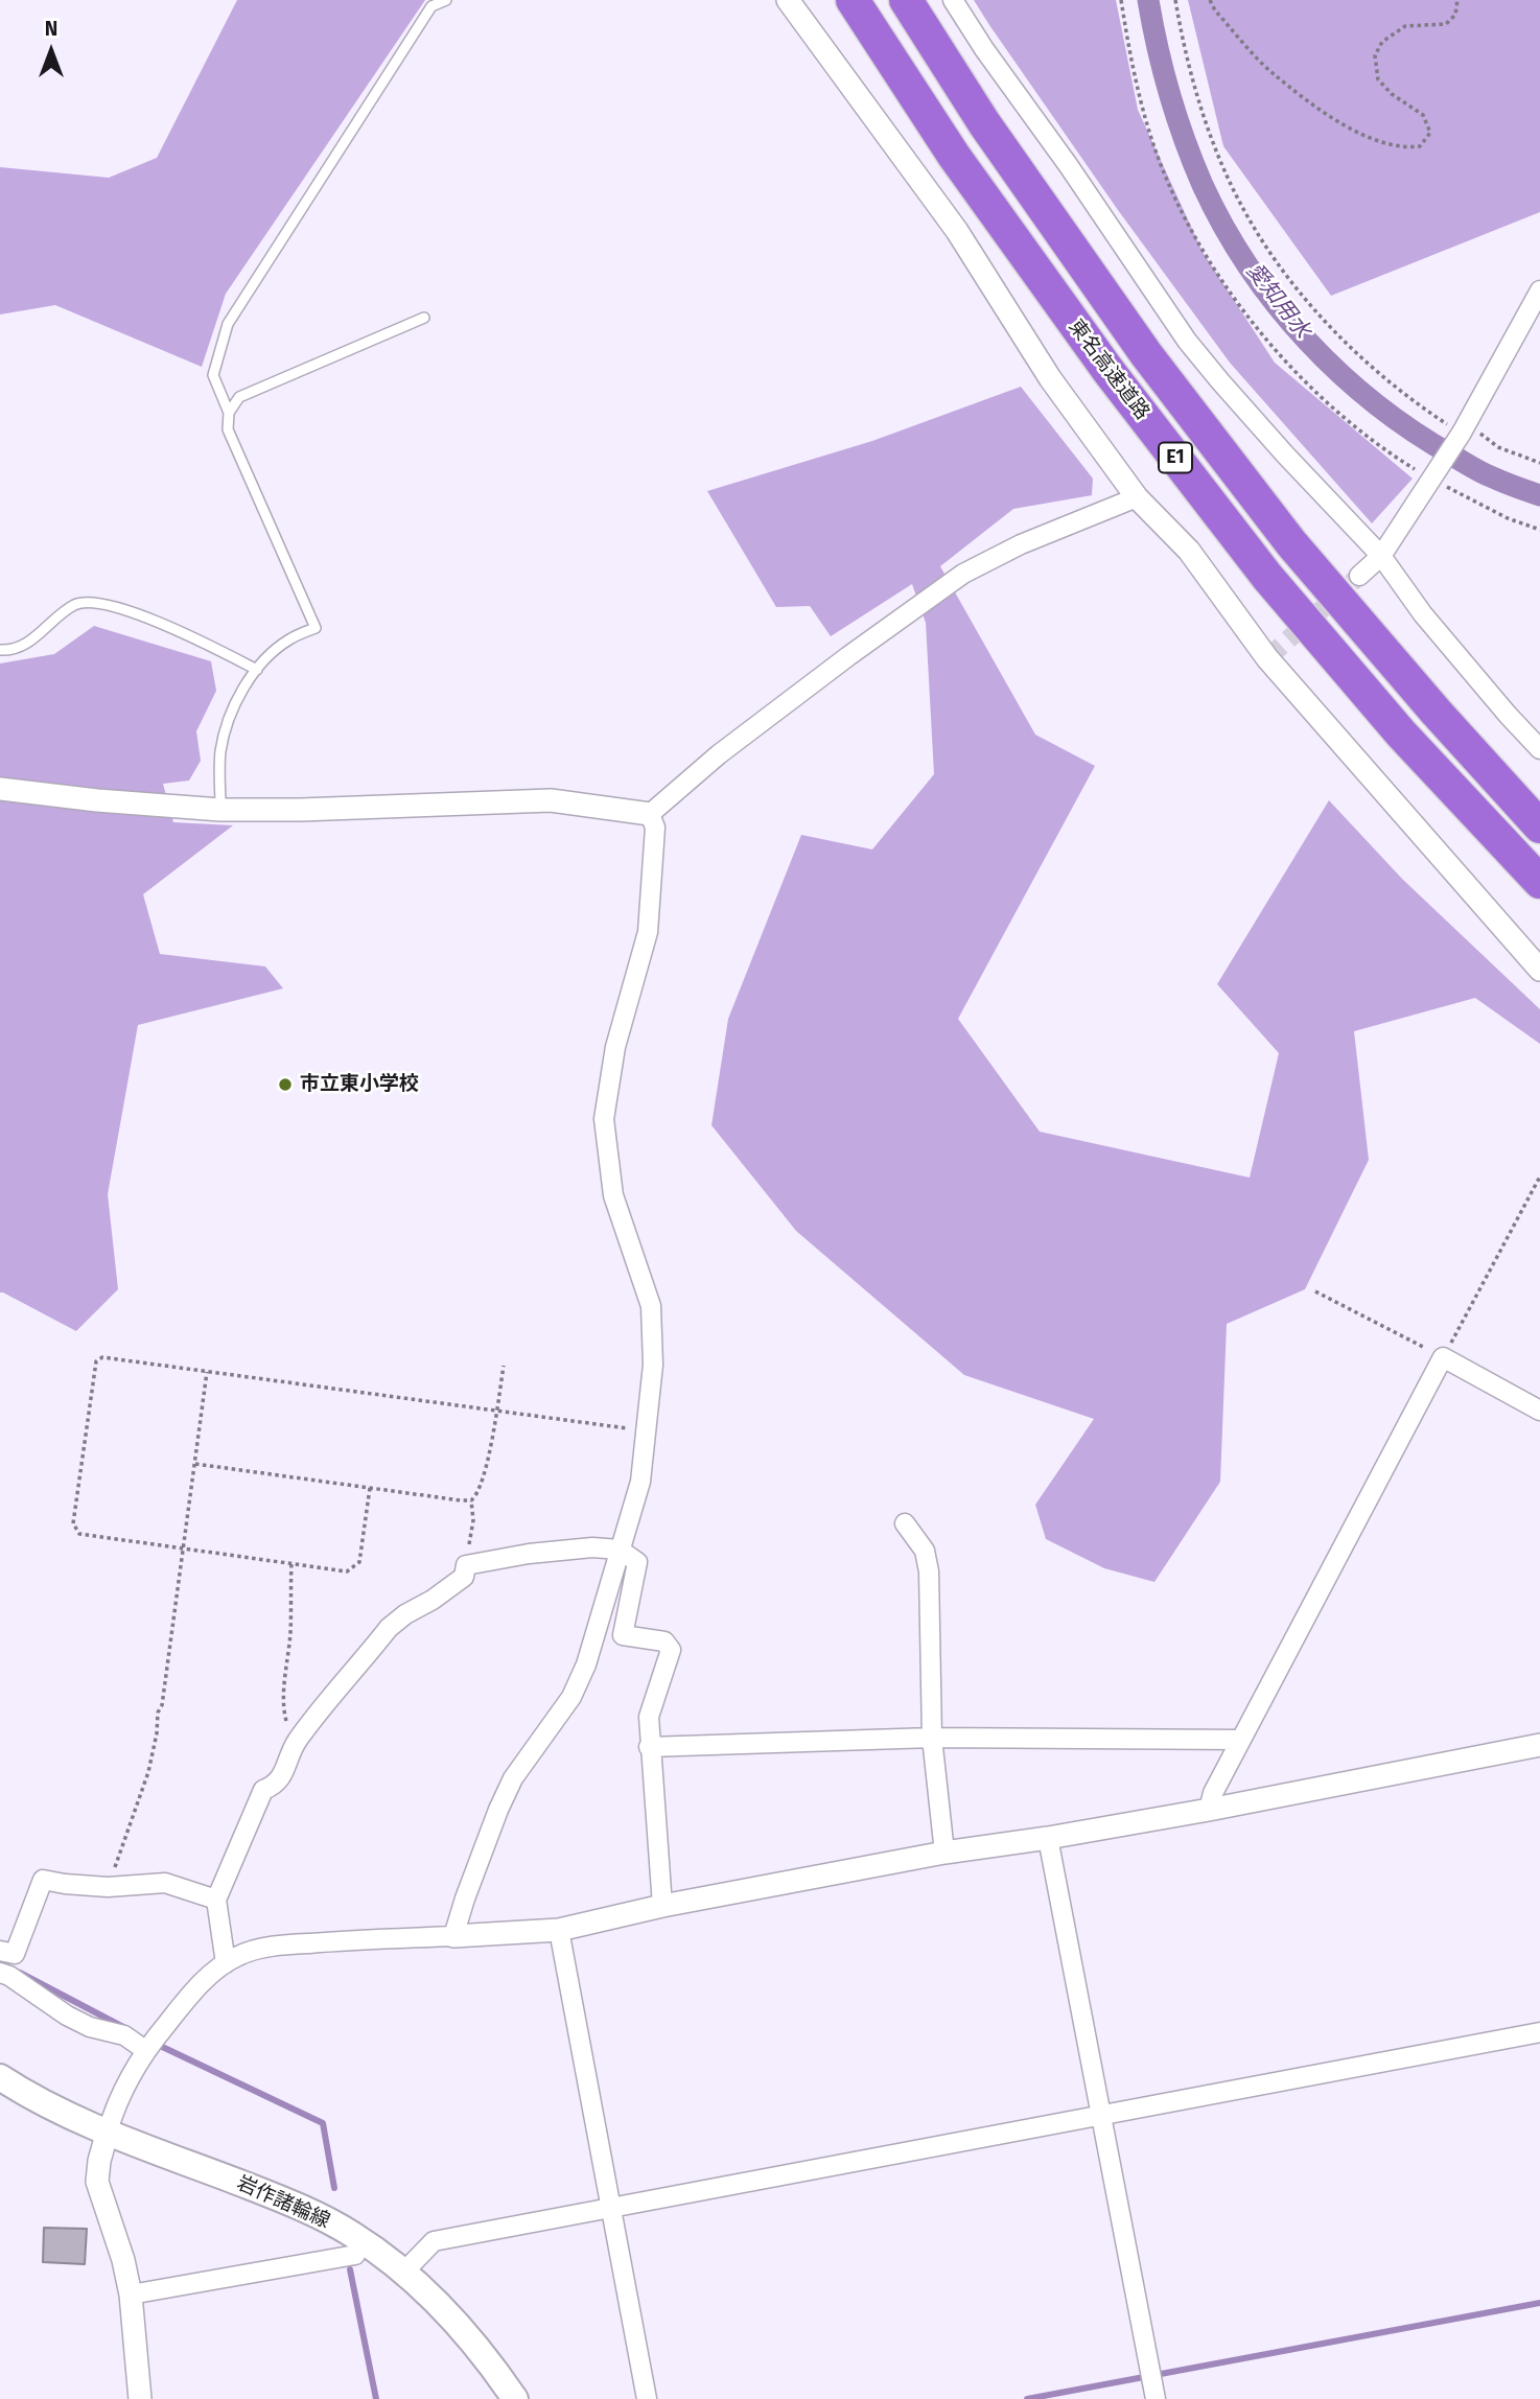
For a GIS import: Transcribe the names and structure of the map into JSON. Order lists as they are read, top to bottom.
{
  "streets": {
    "highway": ["東名高速道路", "E1"],
    "main road": ["岩作諸輪線"]
  },
  "water": ["愛知用水"],
  "places": ["市立東小学校"],
  "north": "top"
}
